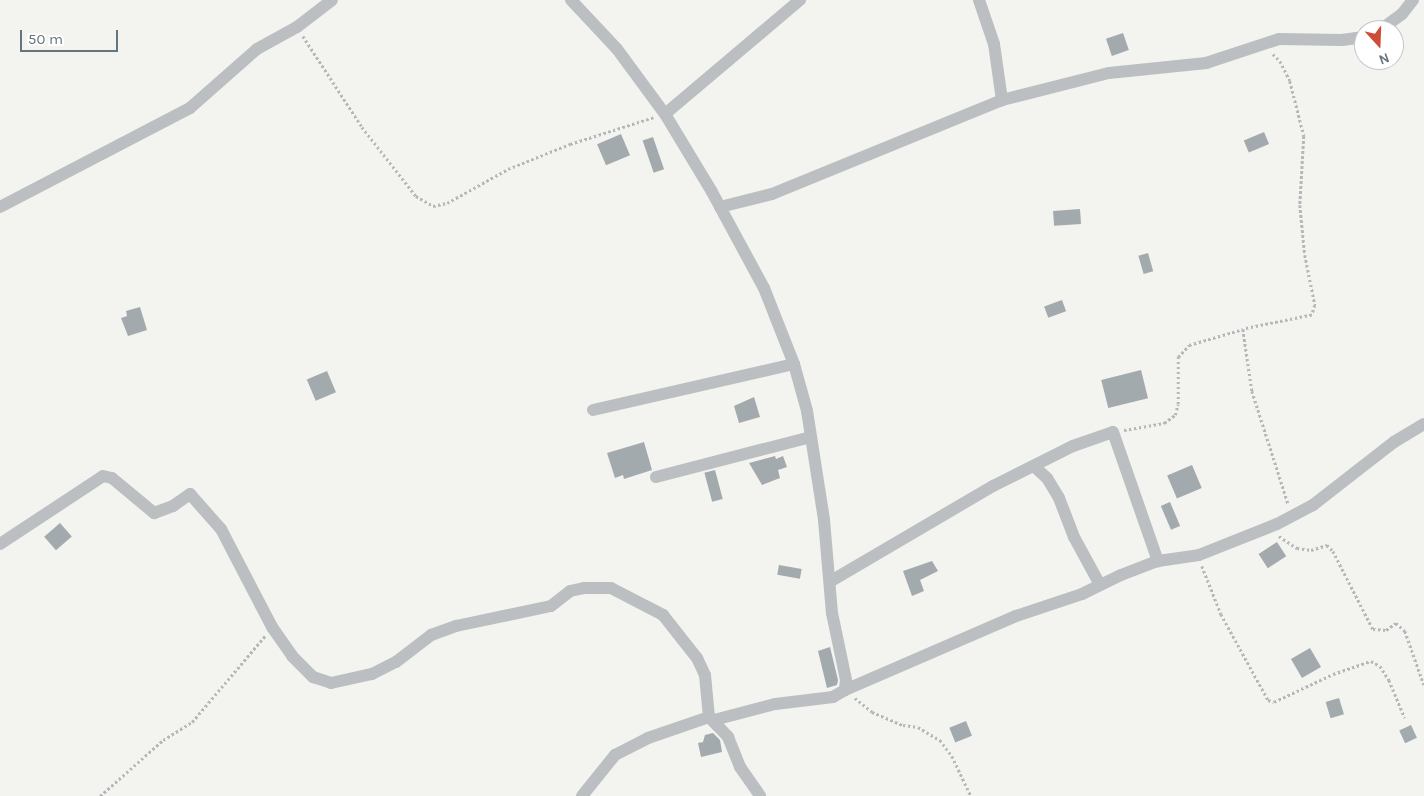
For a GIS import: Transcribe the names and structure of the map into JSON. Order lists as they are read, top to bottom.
{
  "scale_bar": "50 m",
  "north": "bottom"
}
